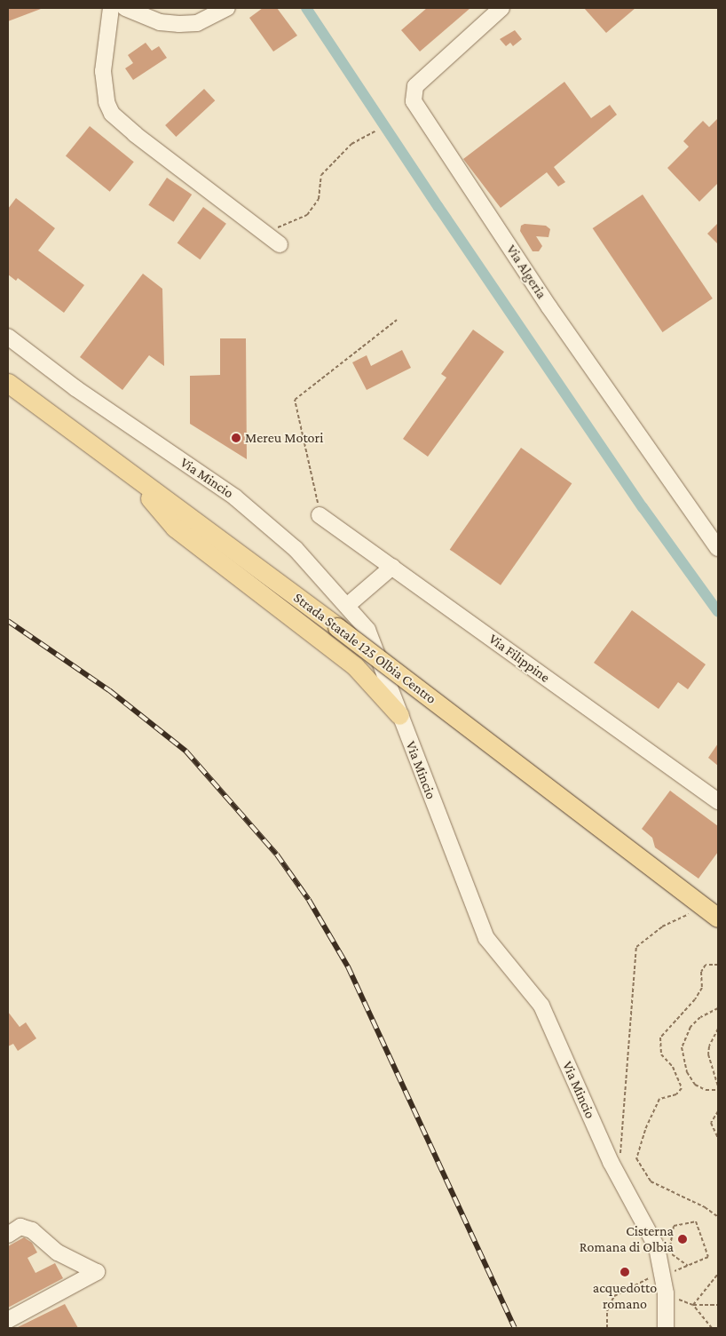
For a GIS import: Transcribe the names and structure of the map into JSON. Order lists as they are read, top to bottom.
{
  "streets": {
    "main road": ["Strada Statale 125 Olbia Centro"],
    "street": ["Via Algeria", "Via Mincio", "Via Filippine"]
  },
  "places": ["Mereu Motori", "Cisterna Romana di Olbia", "acquedotto romano"]
}
